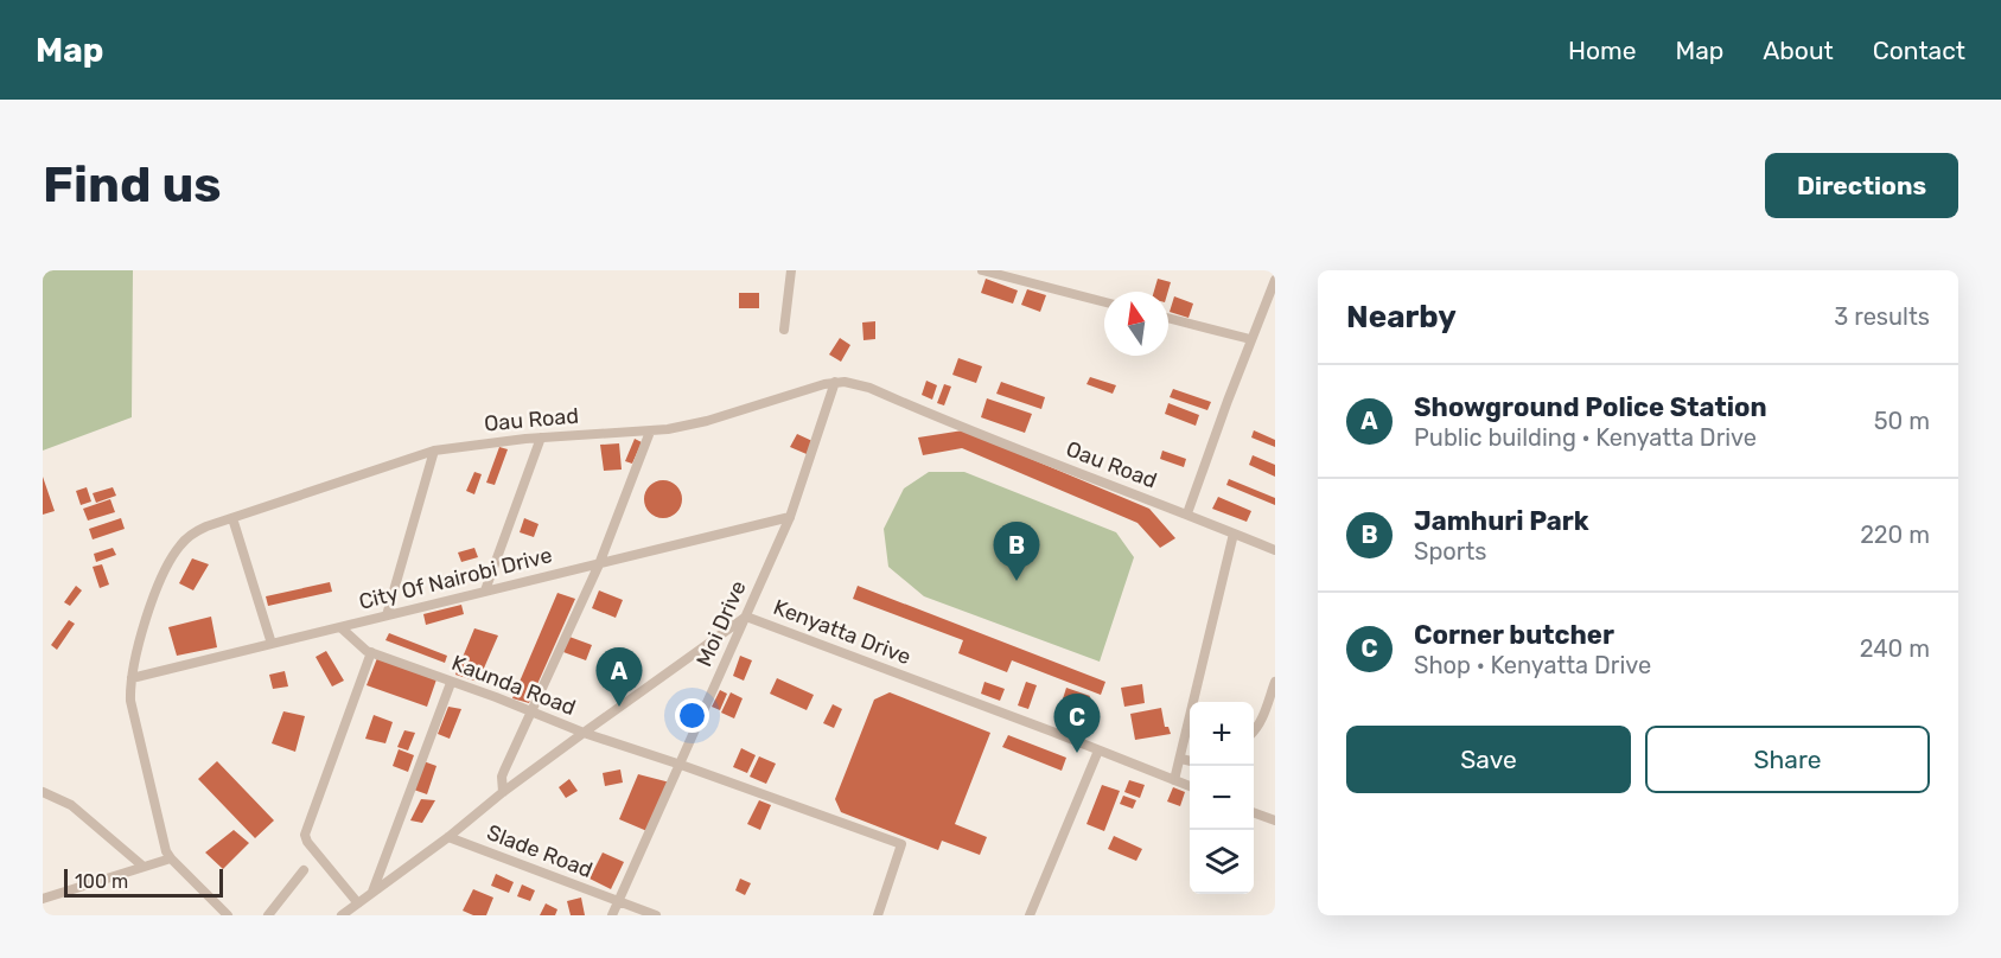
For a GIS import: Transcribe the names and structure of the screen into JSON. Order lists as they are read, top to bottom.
{
  "streets": {
    "street": [
      "Oau Road",
      "City Of Nairobi Drive",
      "Moi Drive",
      "Kenyatta Drive",
      "Kaunda Road",
      "Slade Road"
    ]
  },
  "crossings": [
    ["Oau Road", "City Of Nairobi Drive"],
    ["Oau Road", "Moi Drive"],
    ["City Of Nairobi Drive", "Moi Drive"],
    ["City Of Nairobi Drive", "Kaunda Road"],
    ["Moi Drive", "Kenyatta Drive"],
    ["Moi Drive", "Kaunda Road"],
    ["Moi Drive", "Slade Road"],
    ["Kenyatta Drive", "Kaunda Road"],
    ["Kenyatta Drive", "Slade Road"]
  ],
  "scale_bar": "100 m",
  "north": "top",
  "page": {
    "header": "Map",
    "nav": [
      "Home",
      "Map",
      "About",
      "Contact"
    ],
    "buttons": [
      "Directions",
      ["Save", "Share"]
    ],
    "title": "Find us",
    "heading": ["Nearby", "3 results"],
    "list": [
      {
        "mark": "A",
        "name": "Showground Police Station",
        "note": "Public building · Kenyatta Drive",
        "value": "50 m"
      },
      {
        "mark": "B",
        "name": "Jamhuri Park",
        "note": "Sports",
        "value": "220 m"
      },
      {
        "mark": "C",
        "name": "Corner butcher",
        "note": "Shop · Kenyatta Drive",
        "value": "240 m"
      }
    ],
    "pins": ["B", "A", "C"],
    "map_buttons": ["+", "−"],
    "scale": "100 m"
  }
}
